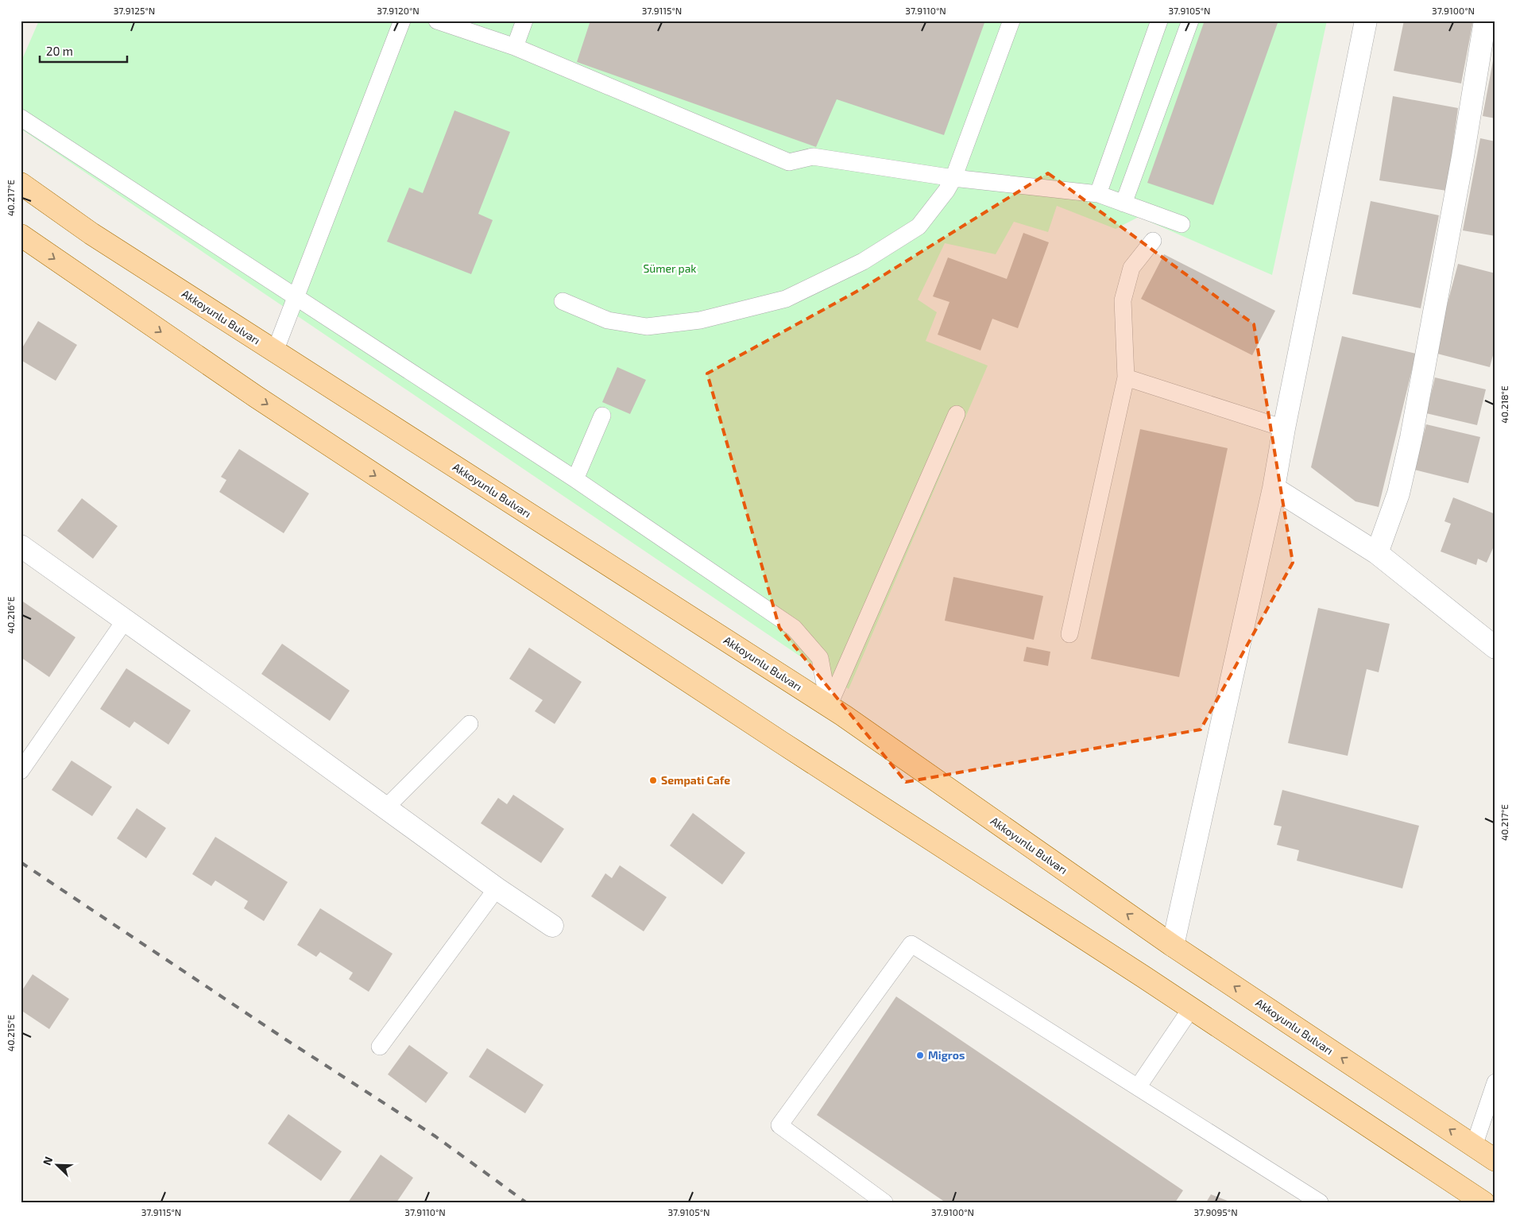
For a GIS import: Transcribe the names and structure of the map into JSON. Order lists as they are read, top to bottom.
{
  "streets": {
    "main road": ["Akkoyunlu Bulvarı"]
  },
  "parks": ["Sümer pak"],
  "places": ["Sempati Cafe", "Migros"],
  "scale_bar": "20 m",
  "north": "top left",
  "coordinates": [
    "37.9125°N",
    "37.9120°N",
    "37.9115°N",
    "37.9110°N",
    "37.9105°N",
    "37.9100°N",
    "40.217°E",
    "40.218°E",
    "40.216°E",
    "40.215°E",
    "37.9095°N"
  ]
}
